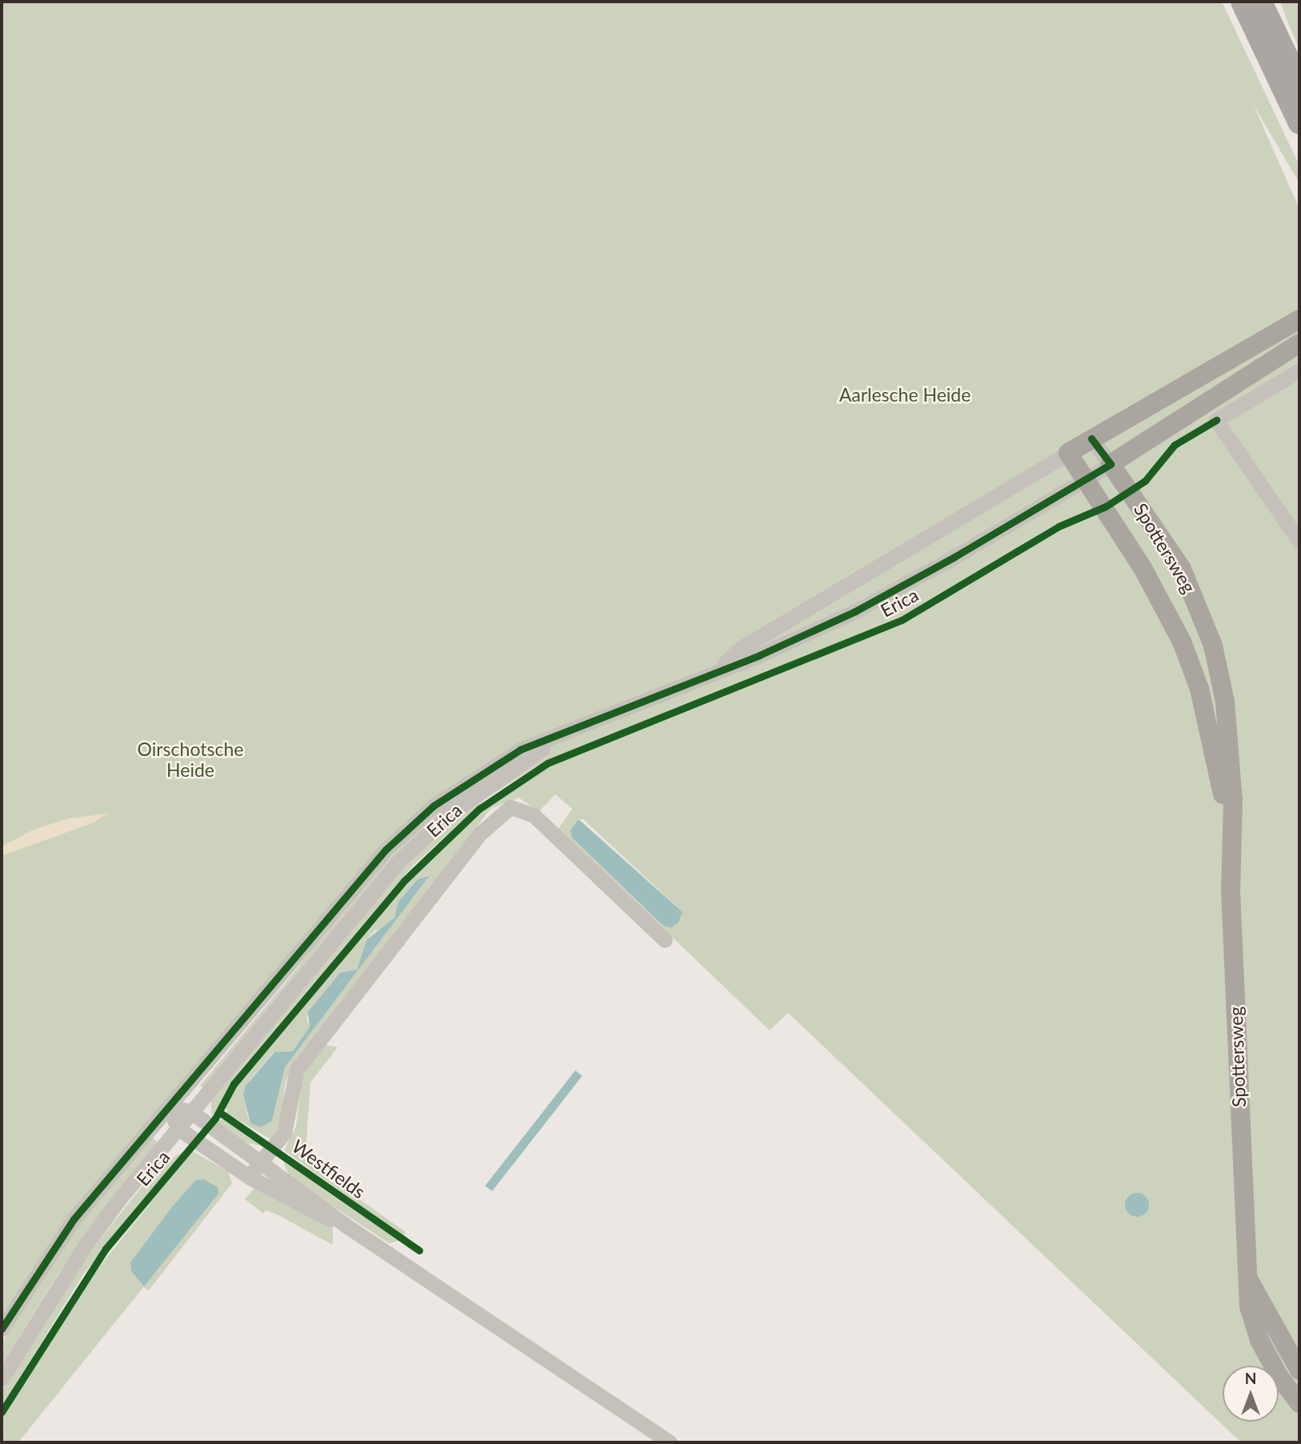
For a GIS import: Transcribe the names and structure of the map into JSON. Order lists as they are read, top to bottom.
{
  "streets": {
    "main road": ["Spottersweg", "Erica"],
    "street": ["Westfields"]
  },
  "crossings": [
    ["Spottersweg", "Erica"],
    ["Erica", "Westfields"]
  ],
  "parks": ["Aarlesche Heide", "Oirschotsche Heide"],
  "north": "top"
}
